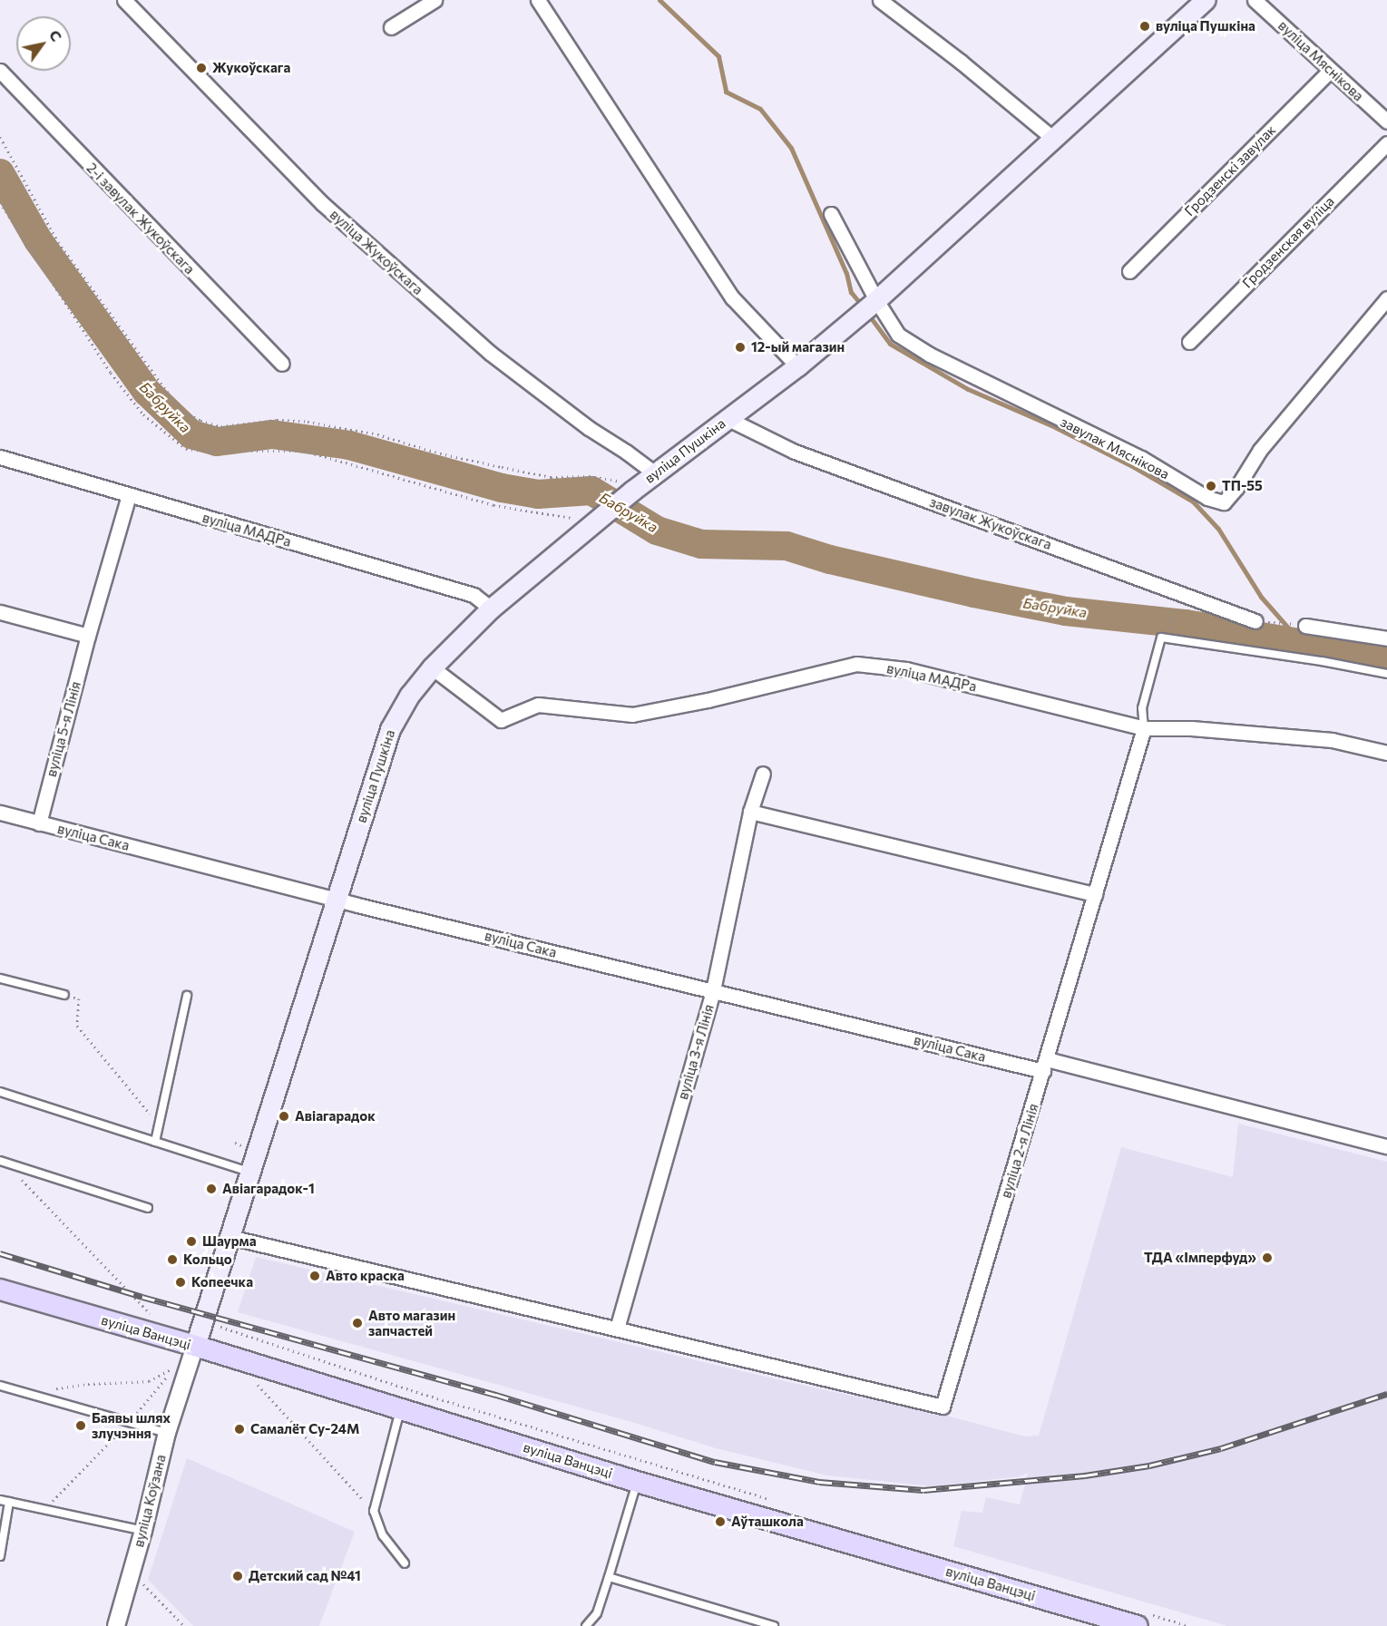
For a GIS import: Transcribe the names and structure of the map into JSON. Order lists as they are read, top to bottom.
{
  "streets": {
    "main road": ["вуліца Пушкіна", "вуліца Ванцэці"],
    "street": [
      "вуліца Мяснікова",
      "Гродзенскі завулак",
      "2-і завулак Жукоўскага",
      "Гродзенская вуліца",
      "вуліца Жукоўскага",
      "завулак Мяснікова",
      "завулак Жукоўскага",
      "вуліца МАДРа",
      "вуліца 5-я Лінія",
      "вуліца Сака",
      "вуліца 3-я Лінія",
      "вуліца 2-я Лінія",
      "вуліца Коўзана"
    ]
  },
  "crossings": [
    ["вуліца Мяснікова", "Гродзенскі завулак"],
    ["вуліца Жукоўскага", "вуліца Пушкіна"],
    ["завулак Мяснікова", "вуліца Пушкіна"],
    ["вуліца Пушкіна", "завулак Жукоўскага"],
    ["вуліца Пушкіна", "вуліца МАДРа"],
    ["вуліца Пушкіна", "вуліца Сака"],
    ["вуліца Пушкіна", "вуліца Ванцэці"],
    ["вуліца Пушкіна", "вуліца Коўзана"],
    ["вуліца МАДРа", "вуліца 5-я Лінія"],
    ["вуліца МАДРа", "вуліца 2-я Лінія"],
    ["вуліца 5-я Лінія", "вуліца Сака"],
    ["вуліца Сака", "вуліца 3-я Лінія"],
    ["вуліца Сака", "вуліца 2-я Лінія"],
    ["вуліца 3-я Лінія", "вуліца 2-я Лінія"],
    ["вуліца Ванцэці", "вуліца Коўзана"]
  ],
  "water": ["Бабруйка"],
  "places": [
    "вуліца Пушкіна",
    "Жукоўскага",
    "12-ый магазин",
    "ТП-55",
    "Авіагарадок",
    "Авіагарадок-1",
    "Шаурма",
    "ТДА «Імперфуд»",
    "Кольцо",
    "Авто краска",
    "Копеечка",
    "Авто магазин запчастей",
    "Баявы шлях злучэння",
    "Самалёт Су-24М",
    "Аўташкола",
    "Детский сад №41"
  ],
  "north": "top right"
}
